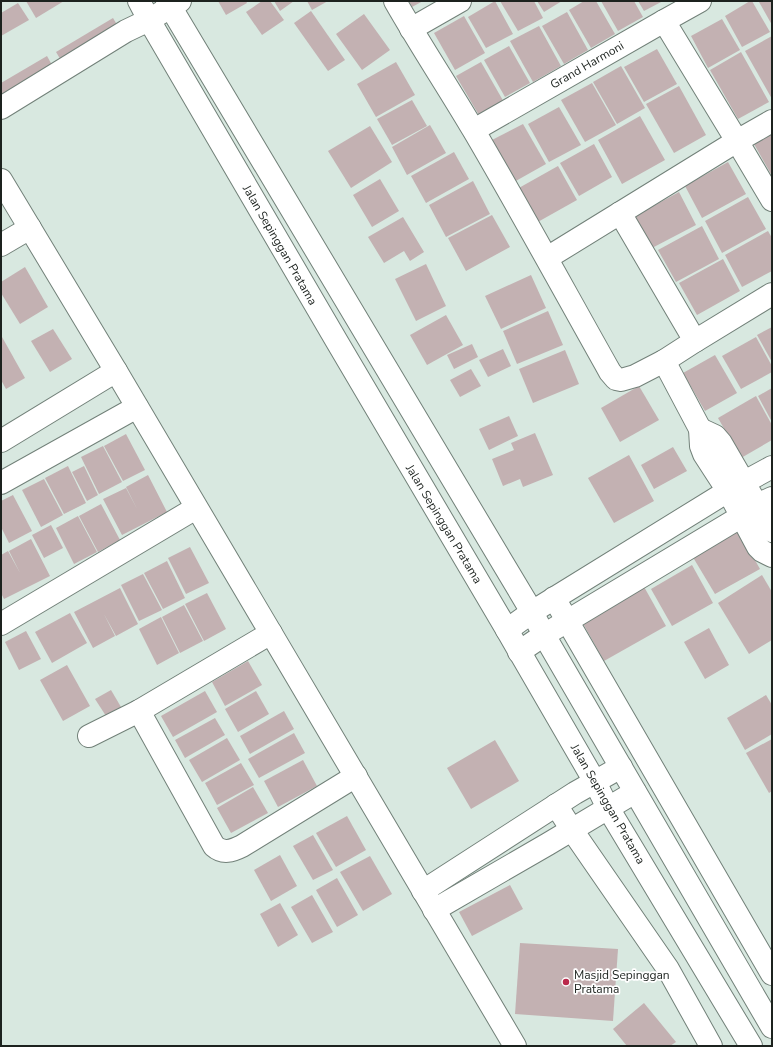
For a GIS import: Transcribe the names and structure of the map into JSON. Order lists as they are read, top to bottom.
{
  "streets": {
    "street": ["Grand Harmoni", "Jalan Sepinggan Pratama"]
  },
  "places": ["Masjid Sepinggan Pratama"]
}
